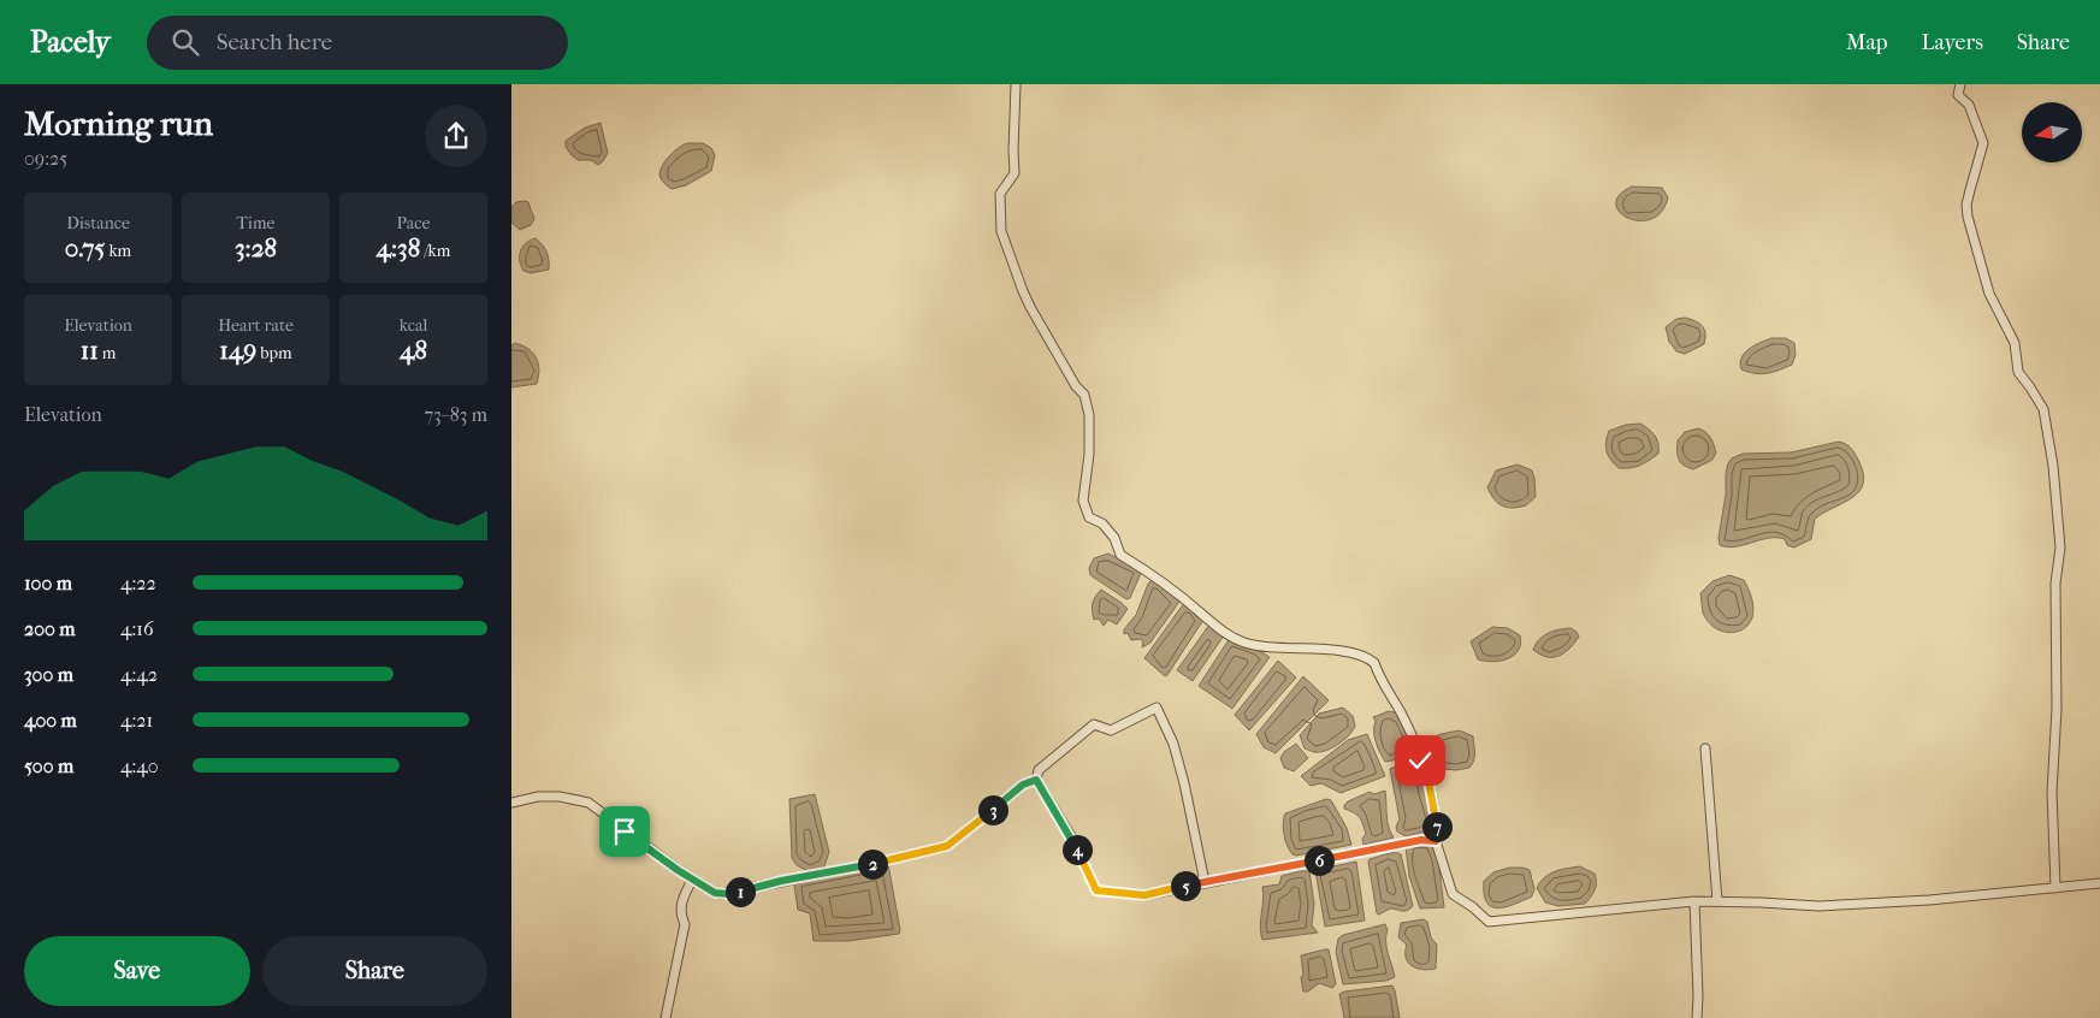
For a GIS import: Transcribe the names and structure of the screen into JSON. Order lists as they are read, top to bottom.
{
  "north": "left",
  "page": {
    "header": "Pacely",
    "search": "Search here",
    "nav": ["Map", "Layers", "Share"],
    "heading": ["Morning run", "09:25"],
    "stats": [
      ["Distance", "0.75 km"],
      ["Time", "3:28"],
      ["Pace", "4:38 /km"],
      ["Elevation", "11 m"],
      ["Heart rate", "149 bpm"],
      ["kcal", "48"]
    ],
    "chart": ["Elevation", "73–83 m"],
    "list": [
      {
        "name": "100 m",
        "note": "4:22"
      },
      {
        "name": "200 m",
        "note": "4:16"
      },
      {
        "name": "300 m",
        "note": "4:42"
      },
      {
        "name": "400 m",
        "note": "4:21"
      },
      {
        "name": "500 m",
        "note": "4:40"
      }
    ],
    "pins": [
      "3",
      "7",
      "4",
      "6",
      "2",
      "5",
      "1"
    ],
    "buttons": ["Save", "Share"]
  }
}
